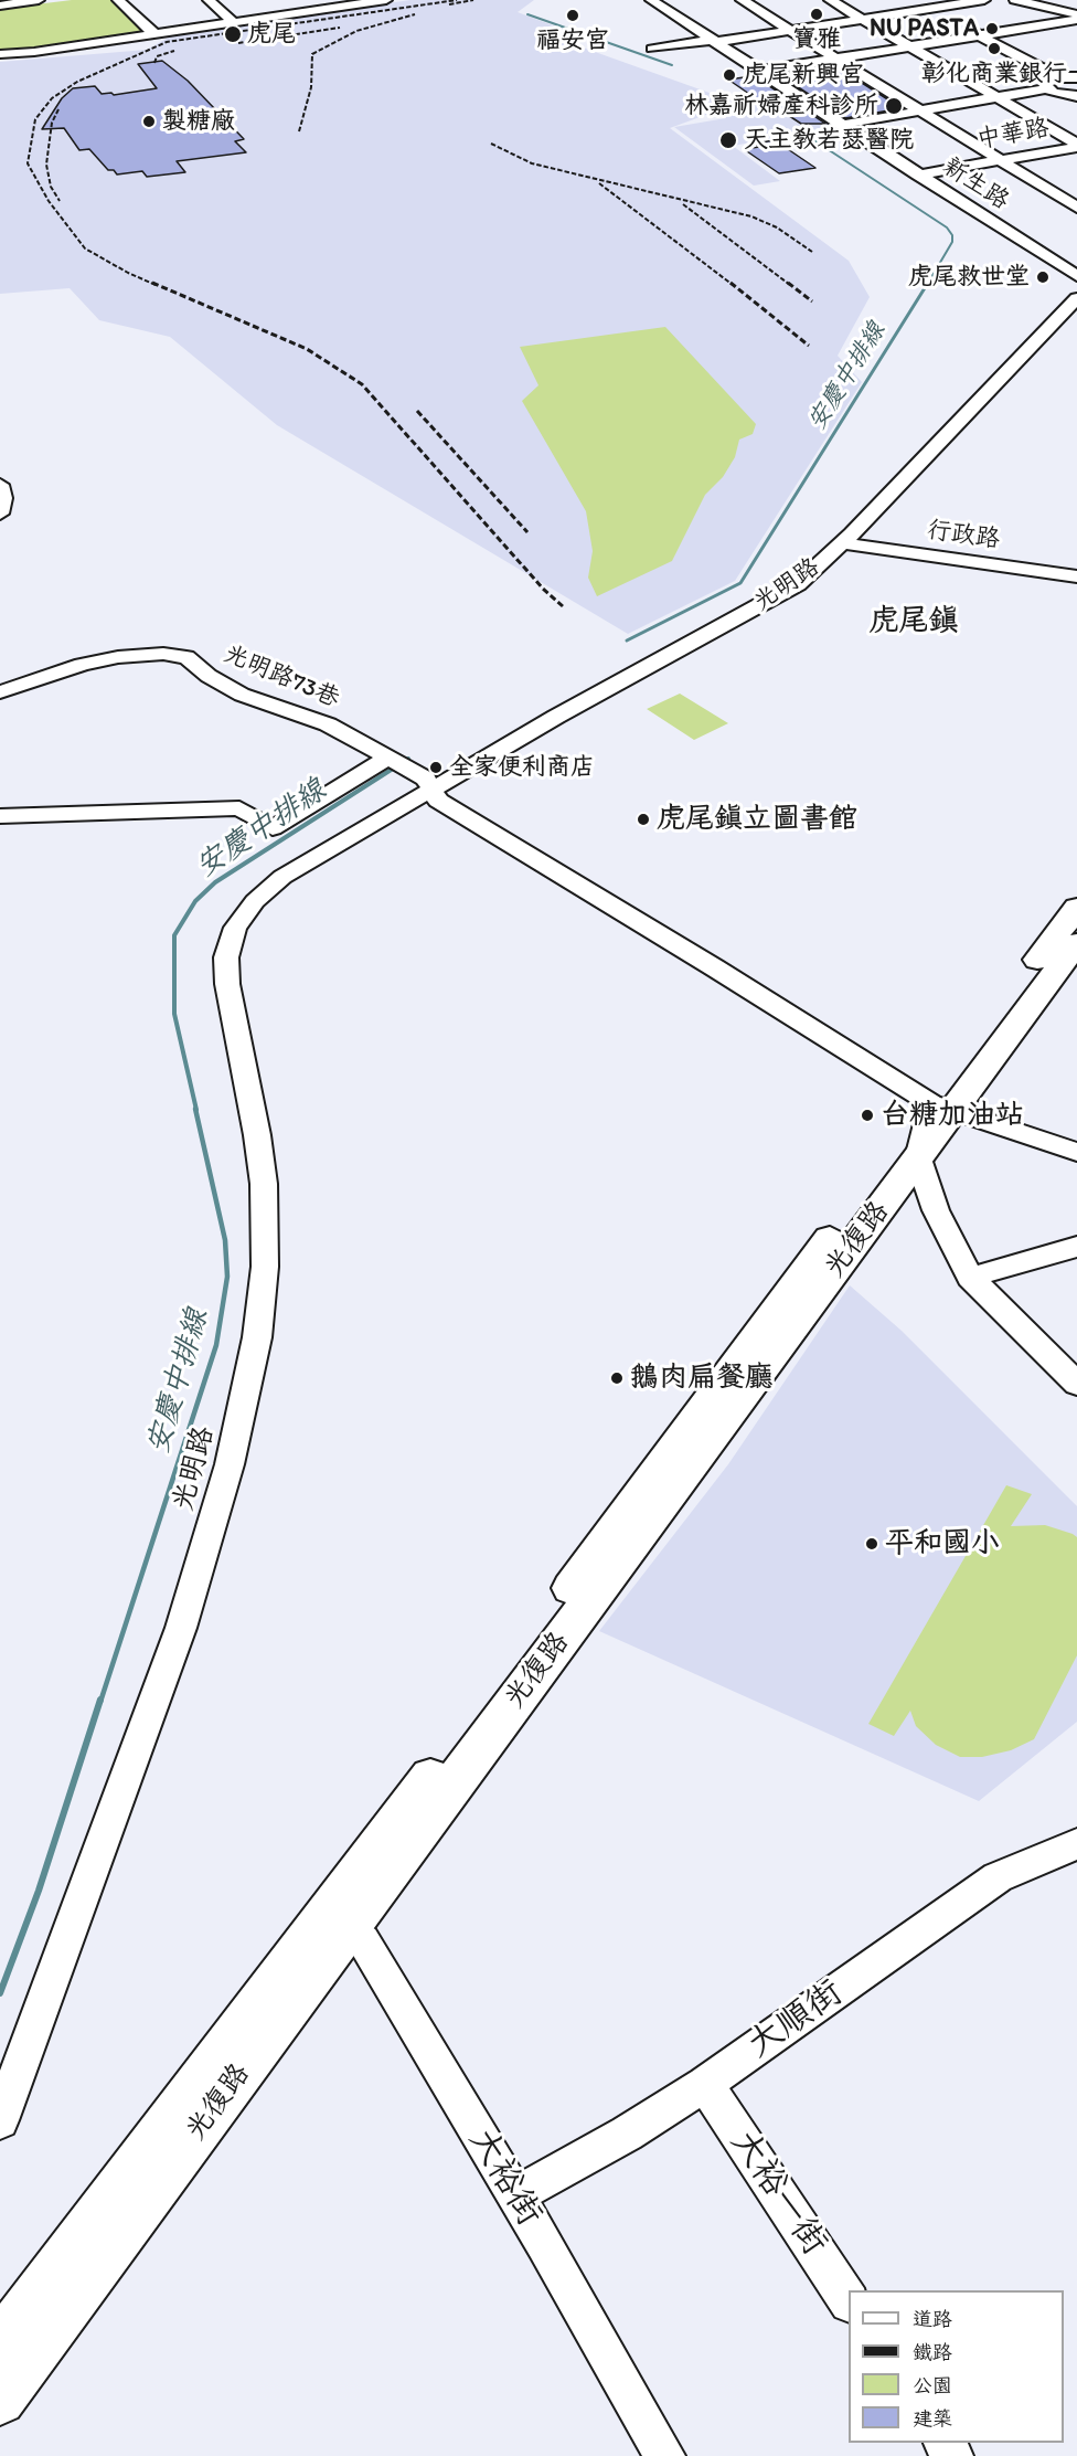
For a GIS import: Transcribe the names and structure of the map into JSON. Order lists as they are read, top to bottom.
{
  "streets": {
    "main road": ["光復路"],
    "street": [
      "中華路",
      "新生路",
      "行政路",
      "光明路",
      "光明路73巷",
      "大順街",
      "大裕街",
      "大裕一街"
    ]
  },
  "crossings": [
    ["中華路", "新生路"],
    ["行政路", "光明路"],
    ["光明路", "光明路73巷"],
    ["光復路", "大裕街"],
    ["大順街", "大裕街"],
    ["大順街", "大裕一街"]
  ],
  "districts": ["虎尾鎮"],
  "water": ["安慶中排線"],
  "places": [
    "寶雅",
    "福安宮",
    "NU PASTA",
    "虎尾",
    "彰化商業銀行",
    "虎尾新興宮",
    "林嘉祈婦產科診所",
    "製糖廠",
    "天主教若瑟醫院",
    "虎尾救世堂",
    "全家便利商店",
    "虎尾鎮立圖書館",
    "台糖加油站",
    "鵝肉扁餐廳",
    "平和國小"
  ],
  "legend": [
    "道路",
    "鐵路",
    "公園",
    "建築"
  ]
}
